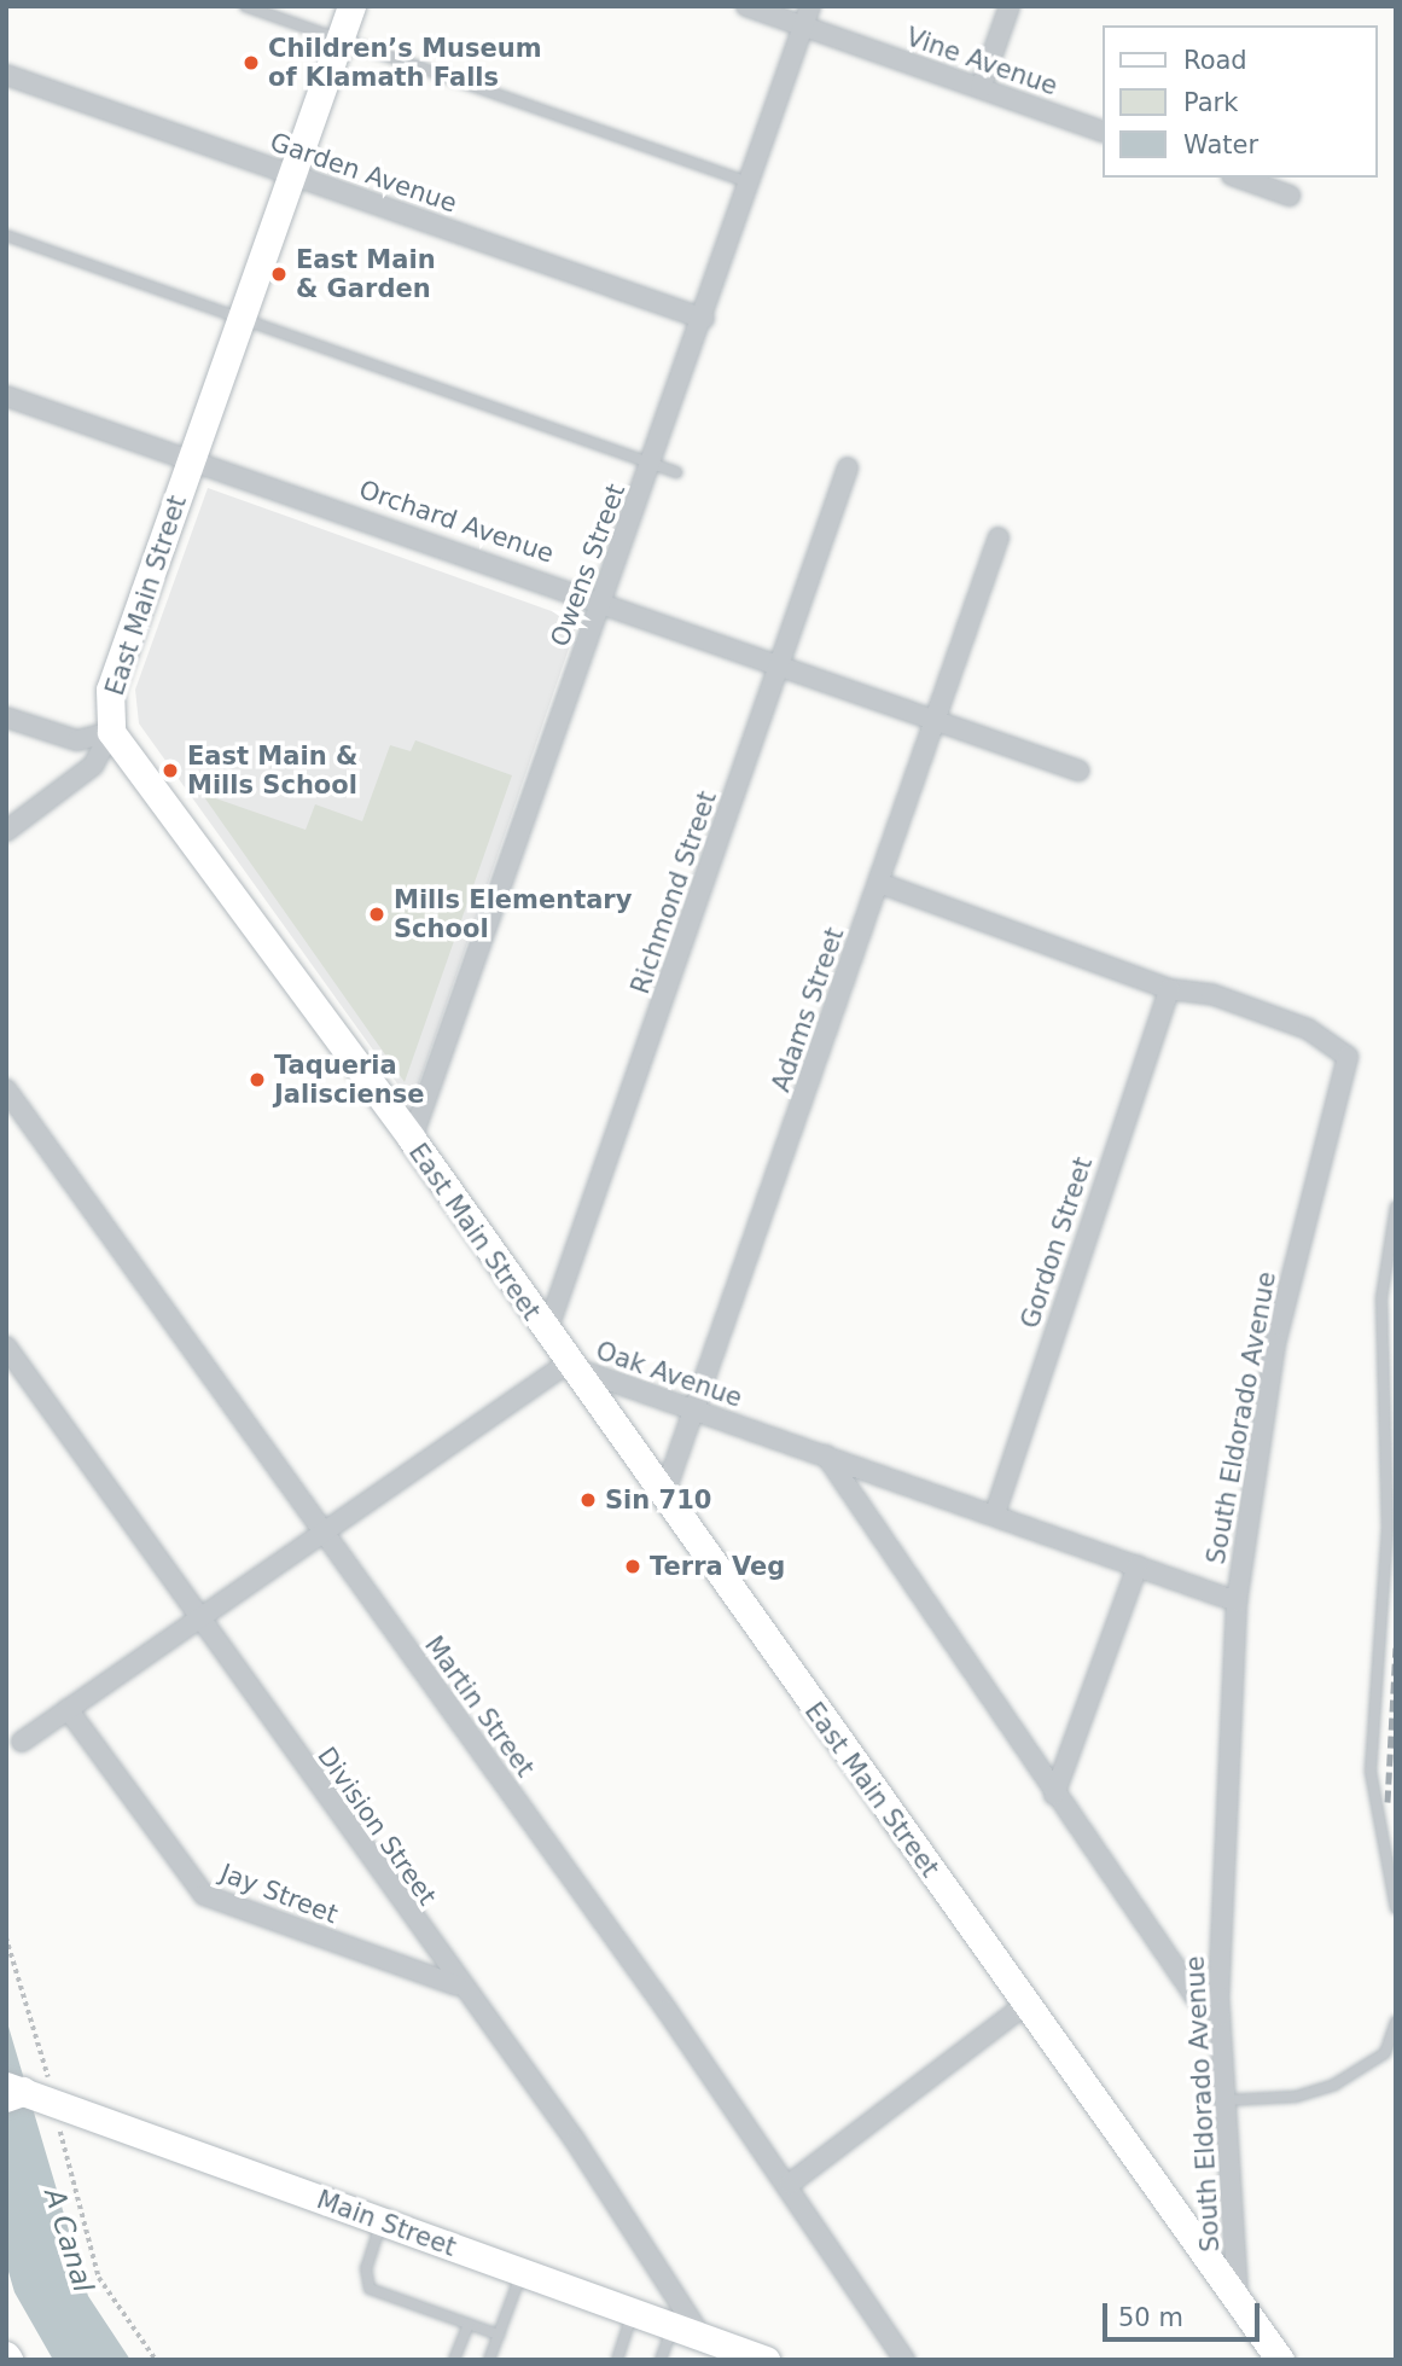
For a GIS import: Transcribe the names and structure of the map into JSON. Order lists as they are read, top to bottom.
{
  "streets": {
    "street": [
      "Vine Avenue",
      "Garden Avenue",
      "Orchard Avenue",
      "Owens Street",
      "East Main Street",
      "Richmond Street",
      "Adams Street",
      "Gordon Street",
      "Oak Avenue",
      "South Eldorado Avenue",
      "Martin Street",
      "Division Street",
      "Jay Street",
      "Main Street"
    ]
  },
  "crossings": [
    ["Vine Avenue", "Owens Street"],
    ["Garden Avenue", "Owens Street"],
    ["Garden Avenue", "East Main Street"],
    ["Orchard Avenue", "Owens Street"],
    ["Orchard Avenue", "East Main Street"],
    ["Orchard Avenue", "Richmond Street"],
    ["Orchard Avenue", "Adams Street"],
    ["Owens Street", "East Main Street"],
    ["East Main Street", "Richmond Street"],
    ["East Main Street", "Adams Street"],
    ["East Main Street", "Oak Avenue"],
    ["East Main Street", "South Eldorado Avenue"],
    ["Adams Street", "Oak Avenue"],
    ["Adams Street", "South Eldorado Avenue"],
    ["Gordon Street", "Oak Avenue"],
    ["Gordon Street", "South Eldorado Avenue"],
    ["Oak Avenue", "South Eldorado Avenue"],
    ["Oak Avenue", "Martin Street"],
    ["Oak Avenue", "Division Street"],
    ["Oak Avenue", "Jay Street"],
    ["Division Street", "Jay Street"],
    ["Division Street", "Main Street"]
  ],
  "water": ["A Canal"],
  "places": [
    "Children’s Museum of Klamath Falls",
    "East Main & Garden",
    "East Main & Mills School",
    "Mills Elementary School",
    "Taqueria Jalisciense",
    "Sin 710",
    "Terra Veg"
  ],
  "legend": ["Road", "Park", "Water"],
  "scale_bar": "50 m"
}
